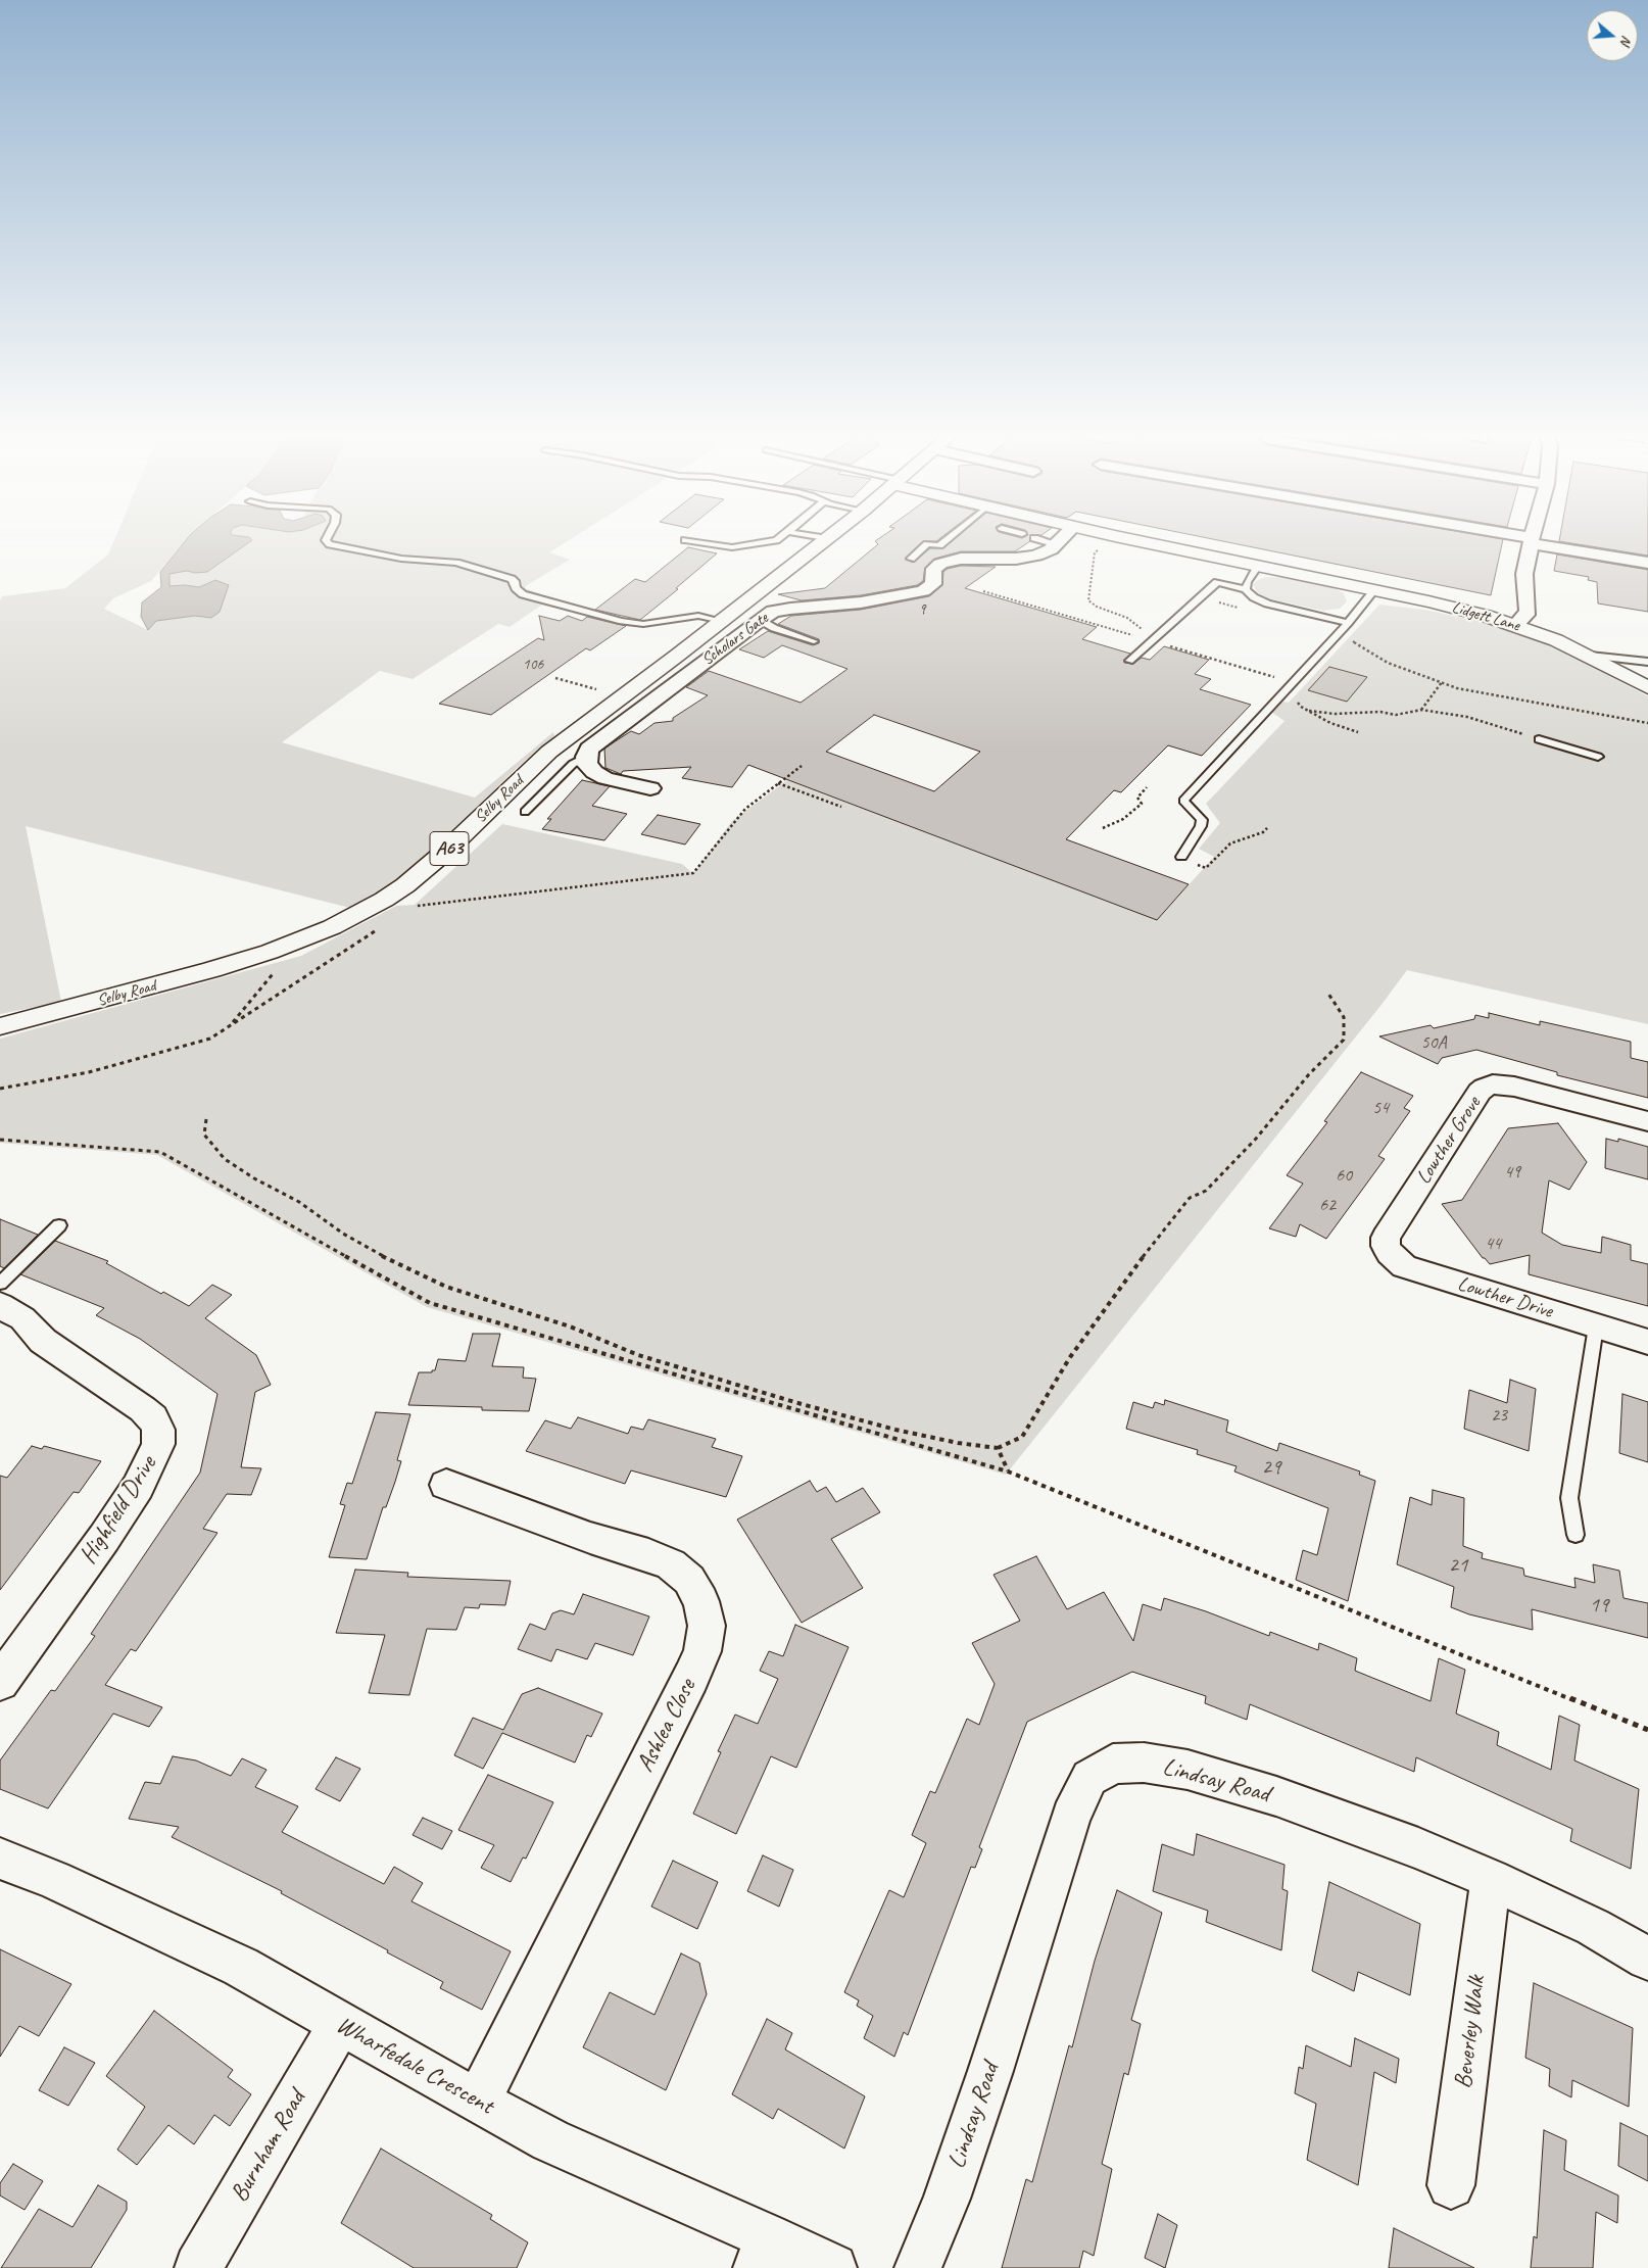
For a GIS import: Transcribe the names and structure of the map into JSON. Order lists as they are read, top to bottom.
{
  "streets": {
    "main road": ["Lidgett Lane", "Selby Road", "A63"],
    "street": [
      "Scholars Gate",
      "Lowther Grove",
      "Lowther Drive",
      "Highfield Drive",
      "Ashlea Close",
      "Lindsay Road",
      "Beverley Walk",
      "Wharfedale Crescent",
      "Burnham Road"
    ]
  },
  "crossings": [
    ["Lowther Grove", "Lowther Drive"],
    ["Ashlea Close", "Wharfedale Crescent"],
    ["Lindsay Road", "Beverley Walk"],
    ["Wharfedale Crescent", "Burnham Road"]
  ],
  "house_numbers": [
    "9",
    "106",
    "50A",
    "54",
    "49",
    "60",
    "62",
    "44",
    "23",
    "29",
    "21",
    "19"
  ],
  "north": "right"
}
